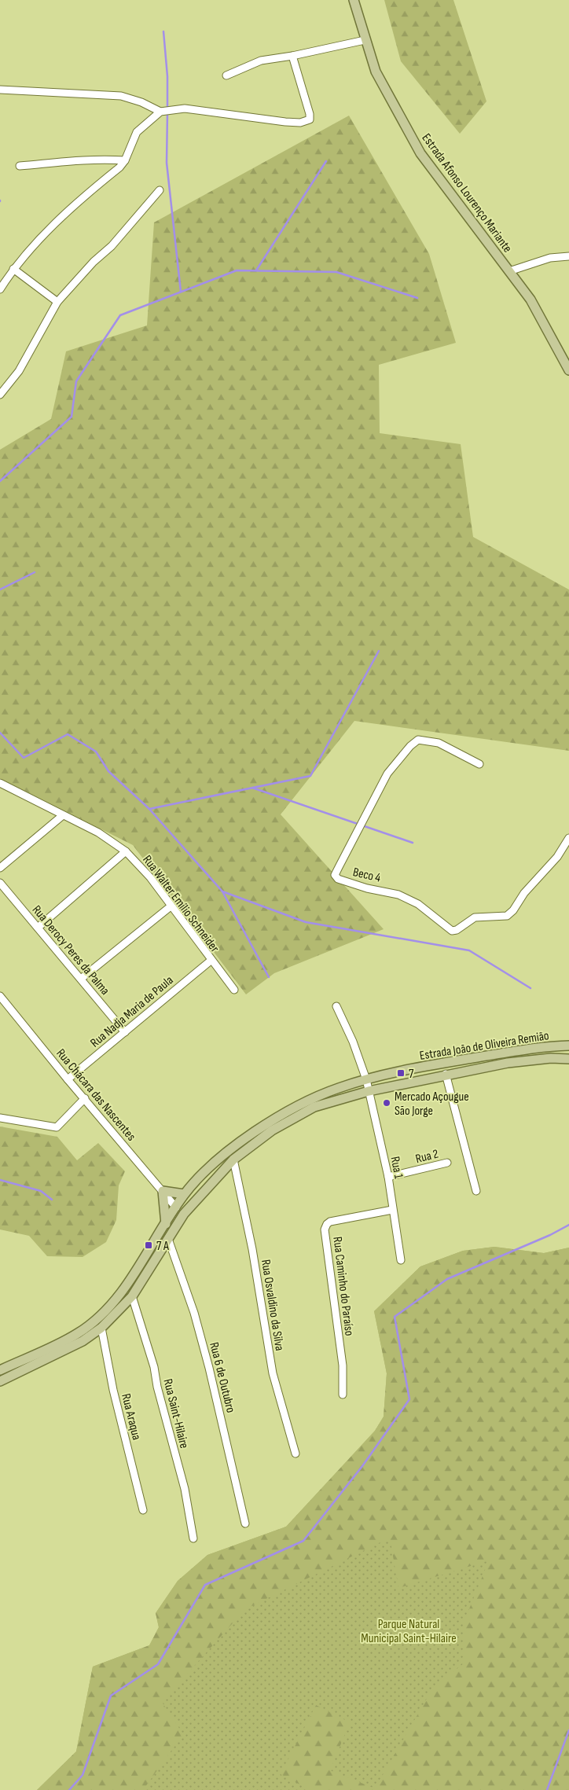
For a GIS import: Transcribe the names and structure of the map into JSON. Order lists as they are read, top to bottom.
{
  "streets": {
    "main road": ["Estrada Afonso Lourenço Mariante", "Estrada João de Oliveira Remião"],
    "street": [
      "Beco 4",
      "Rua Walter Emílio Schneider",
      "Rua Derocy Peres da Palma",
      "Rua Nadja Maria de Paula",
      "Rua Chácara das Nascentes",
      "Rua 2",
      "Rua 1",
      "Rua Caminho do Paraíso",
      "Rua Osvaldino da Silva",
      "Rua 6 de Outubro",
      "Rua Saint-Hilaire",
      "Rua Araqua"
    ]
  },
  "crossings": [
    ["Rua Walter Emílio Schneider", "Rua Nadja Maria de Paula"],
    ["Rua Derocy Peres da Palma", "Rua Nadja Maria de Paula"],
    ["Rua Nadja Maria de Paula", "Rua Chácara das Nascentes"],
    ["Estrada João de Oliveira Remião", "Rua Chácara das Nascentes"],
    ["Estrada João de Oliveira Remião", "Rua 1"],
    ["Estrada João de Oliveira Remião", "Rua Osvaldino da Silva"],
    ["Estrada João de Oliveira Remião", "Rua 6 de Outubro"],
    ["Estrada João de Oliveira Remião", "Rua Saint-Hilaire"],
    ["Estrada João de Oliveira Remião", "Rua Araqua"],
    ["Rua 2", "Rua 1"],
    ["Rua 1", "Rua Caminho do Paraíso"]
  ],
  "parks": ["Parque Natural Municipal Saint-Hilaire"],
  "places": {
    "transit": ["7", "7 A"],
    "other": ["Mercado Açougue São Jorge"]
  }
}
